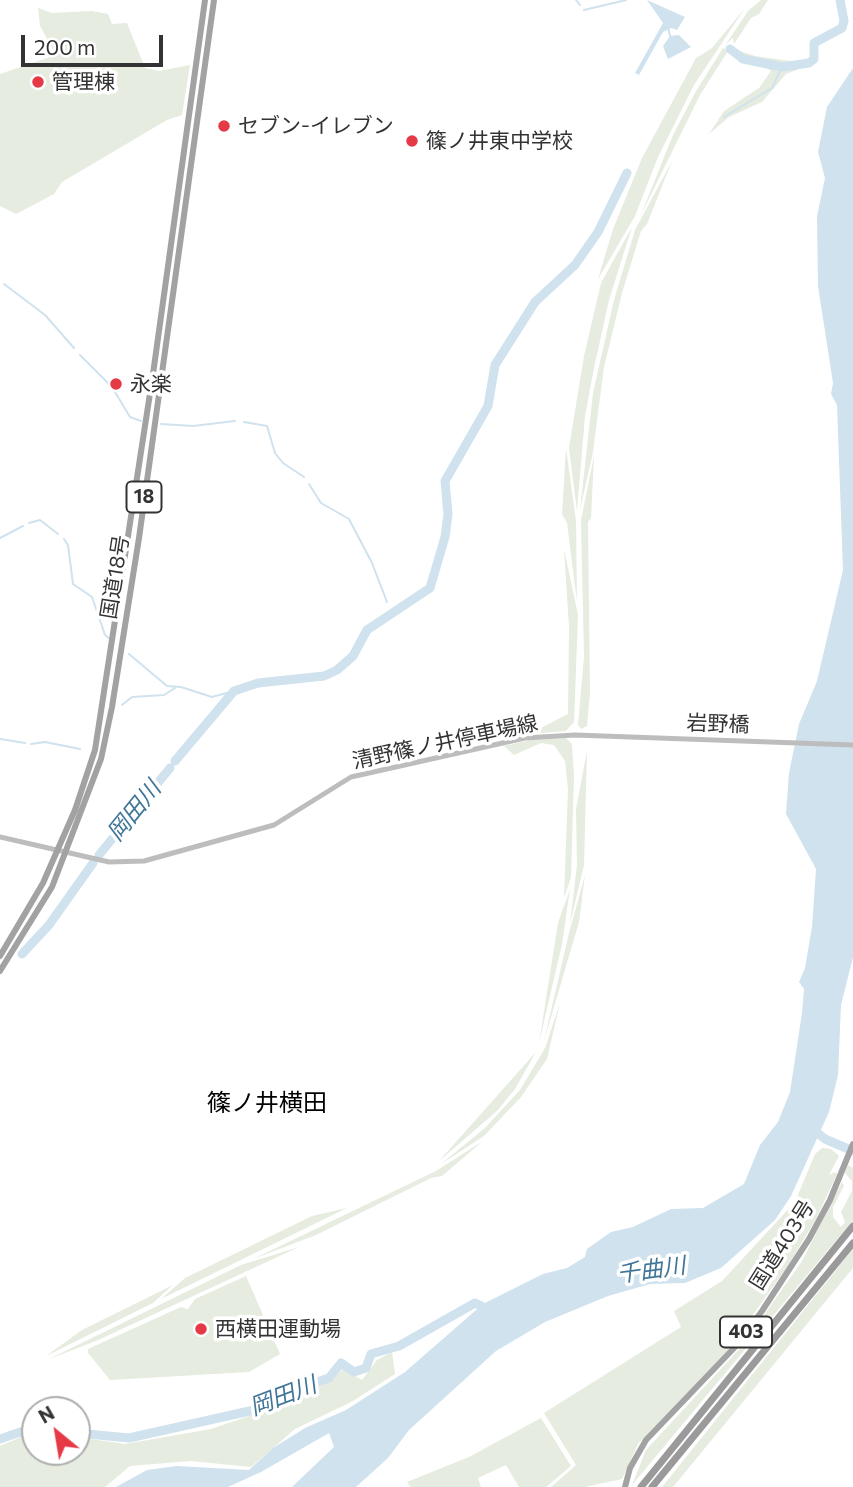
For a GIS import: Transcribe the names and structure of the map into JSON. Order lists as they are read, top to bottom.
{
  "streets": {
    "highway": [
      "18",
      "国道18号",
      "国道403号",
      "403"
    ],
    "main road": ["岩野橋", "清野篠ノ井停車場線"]
  },
  "crossings": [
    ["国道18号", "清野篠ノ井停車場線"],
    ["岩野橋", "清野篠ノ井停車場線"]
  ],
  "districts": ["篠ノ井横田"],
  "water": ["岡田川", "千曲川"],
  "places": [
    "管理棟",
    "セブン-イレブン",
    "篠ノ井東中学校",
    "永楽",
    "西横田運動場"
  ],
  "scale_bar": "200 m",
  "north": "top left"
}
